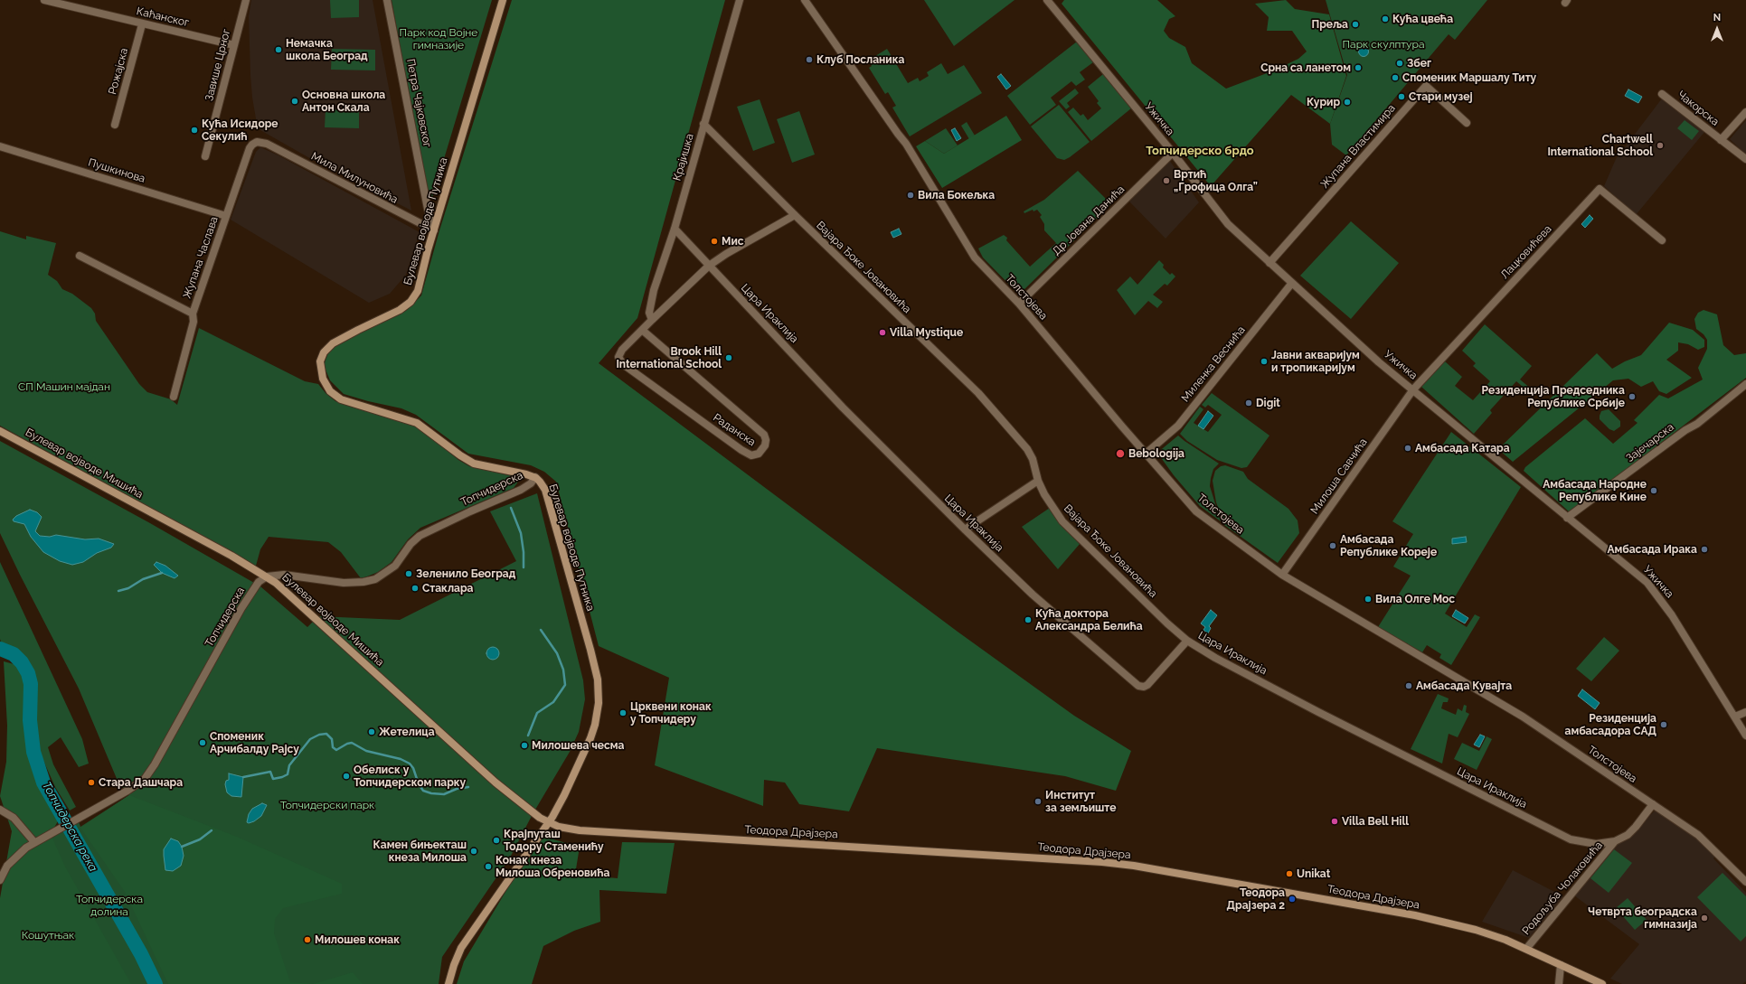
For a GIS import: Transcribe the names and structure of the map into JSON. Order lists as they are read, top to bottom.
{
  "streets": {
    "main road": ["Булевар војводе Путника", "Булевар војводе Мишића", "Теодора Драјзера"],
    "street": [
      "Каћанског",
      "Завише Црног",
      "Рожајска",
      "Петра Чајковског",
      "Чакорска",
      "Ужичка",
      "Жупана Властимира",
      "Крајишка",
      "Пушкинова",
      "Мила Милуновића",
      "Др Јована Данића",
      "Лацковићева",
      "Жупана Часлава",
      "Вајара Ђоке Јовановића",
      "Толстојева",
      "Цара Ираклија",
      "Миленка Веснића",
      "Раданска",
      "Зајечарска",
      "Милоша Савчића",
      "Топчидерска",
      "Родољуба Чолаковића"
    ]
  },
  "crossings": [
    ["Каћанског", "Завише Црног"],
    ["Каћанског", "Рожајска"],
    ["Петра Чајковског", "Мила Милуновића"],
    ["Петра Чајковског", "Булевар војводе Путника"],
    ["Ужичка", "Жупана Властимира"],
    ["Ужичка", "Др Јована Данића"],
    ["Ужичка", "Лацковићева"],
    ["Ужичка", "Миленка Веснића"],
    ["Ужичка", "Зајечарска"],
    ["Ужичка", "Милоша Савчића"],
    ["Крајишка", "Вајара Ђоке Јовановића"],
    ["Крајишка", "Цара Ираклија"],
    ["Крајишка", "Раданска"],
    ["Пушкинова", "Жупана Часлава"],
    ["Мила Милуновића", "Булевар војводе Путника"],
    ["Мила Милуновића", "Жупана Часлава"],
    ["Др Јована Данића", "Толстојева"],
    ["Булевар војводе Путника", "Булевар војводе Мишића"],
    ["Булевар војводе Путника", "Топчидерска"],
    ["Булевар војводе Путника", "Теодора Драјзера"],
    ["Лацковићева", "Милоша Савчића"],
    ["Вајара Ђоке Јовановића", "Цара Ираклија"],
    ["Вајара Ђоке Јовановића", "Раданска"],
    ["Толстојева", "Цара Ираклија"],
    ["Толстојева", "Миленка Веснића"],
    ["Толстојева", "Милоша Савчића"],
    ["Цара Ираклија", "Раданска"],
    ["Цара Ираклија", "Родољуба Чолаковића"],
    ["Булевар војводе Мишића", "Топчидерска"],
    ["Булевар војводе Мишића", "Теодора Драјзера"],
    ["Теодора Драјзера", "Родољуба Чолаковића"]
  ],
  "districts": ["Топчидерско брдо"],
  "water": ["Топчидерска река"],
  "parks": [
    "Парк код Војне гимназије",
    "Парк скулптура",
    "СП Машин мајдан",
    "Топчидерски парк",
    "Топчидерска долина",
    "Кошутњак"
  ],
  "places": [
    "Кућа цвећа",
    "Преља",
    "Немачка школа Београд",
    "Клуб Посланика",
    "Збег",
    "Срна са ланетом",
    "Споменик Маршалу Титу",
    "Стари музеј",
    "Основна школа Антон Скала",
    "Курир",
    "Кућа Исидоре Секулић",
    "Chartwell International School",
    "Вртић „Грофица Олга”",
    "Вила Бокељка",
    "Мис",
    "Villa Mystique",
    "Brook Hill International School",
    "Јавни акваријум и тропикаријум",
    "Резиденција Председника Републике Србије",
    "Digit",
    "Амбасада Катара",
    "Bebologija",
    "Амбасада Народне Републике Кине",
    "Амбасада Републике Кореје",
    "Амбасада Ирака",
    "Зеленило Београд",
    "Стаклара",
    "Вила Олге Мос",
    "Кућа доктора Александра Белића",
    "Амбасада Кувајта",
    "Црквени конак у Топчидеру",
    "Резиденција амбасадора САД",
    "Жетелица",
    "Споменик Арчибалду Рајсу",
    "Милошева чесма",
    "Обелиск у Топчидерском парку",
    "Стара Дашчара",
    "Институт за земљиште",
    "Villa Bell Hill",
    "Крајпуташ Тодору Стаменићу",
    "Камен бињекташ кнеза Милоша",
    "Конак кнеза Милоша Обреновића",
    "Unikat",
    "Теодора Драјзера 2",
    "Четврта београдска гимназија",
    "Милошев конак"
  ],
  "north": "top"
}
